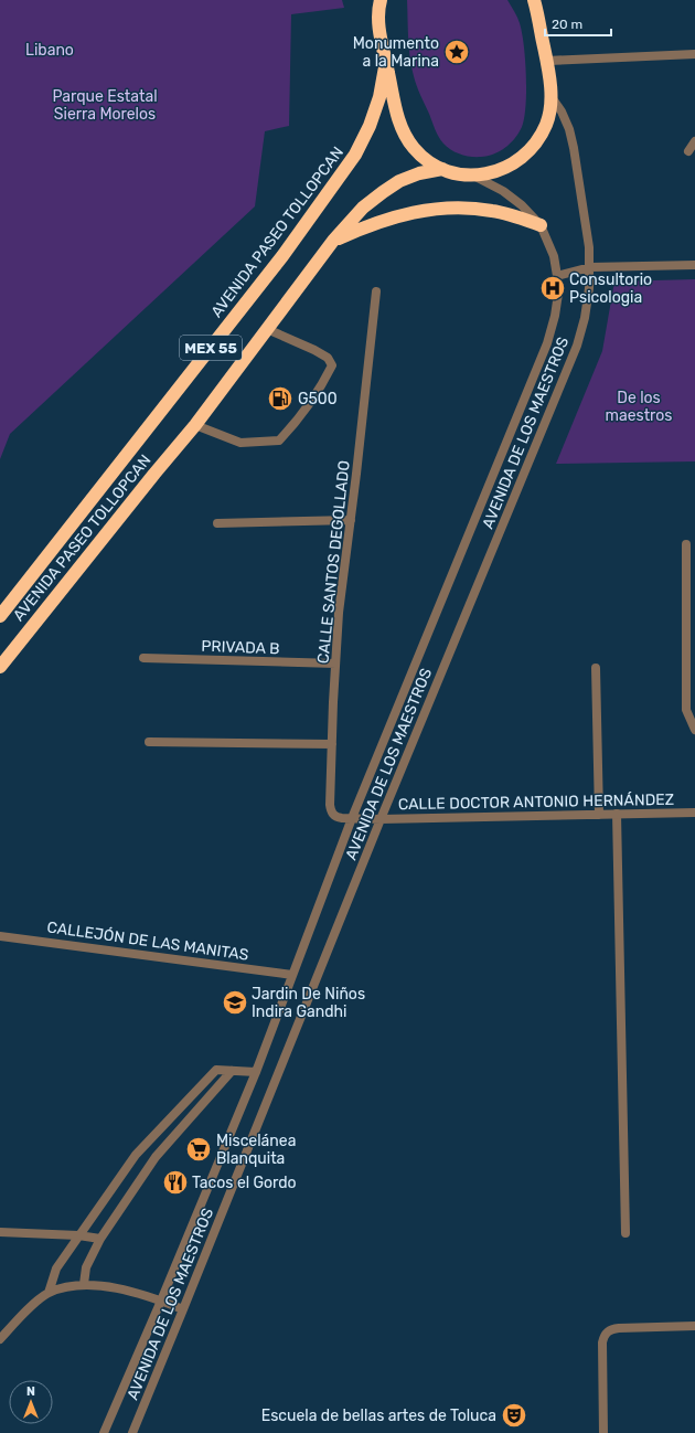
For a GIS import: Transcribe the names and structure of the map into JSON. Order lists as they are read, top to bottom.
{
  "streets": {
    "highway": ["AVENIDA PASEO TOLLOPCAN", "MEX 55"],
    "street": [
      "AVENIDA DE LOS MAESTROS",
      "CALLE SANTOS DEGOLLADO",
      "PRIVADA B",
      "CALLE DOCTOR ANTONIO HERNÁNDEZ",
      "CALLEJÓN DE LAS MANITAS"
    ]
  },
  "crossings": [
    ["AVENIDA DE LOS MAESTROS", "CALLE SANTOS DEGOLLADO"],
    ["AVENIDA DE LOS MAESTROS", "CALLE DOCTOR ANTONIO HERNÁNDEZ"],
    ["AVENIDA DE LOS MAESTROS", "CALLEJÓN DE LAS MANITAS"],
    ["CALLE SANTOS DEGOLLADO", "PRIVADA B"],
    ["CALLE SANTOS DEGOLLADO", "CALLE DOCTOR ANTONIO HERNÁNDEZ"]
  ],
  "parks": ["Libano", "Parque Estatal Sierra Morelos", "De los maestros"],
  "places": {
    "place": ["Monumento a la Marina"],
    "hospital": ["Consultorio Psicologia"],
    "fuel station": ["G500"],
    "school or university": ["Jardin De Niños Indira Gandhi"],
    "supermarket": ["Miscelánea Blanquita"],
    "restaurant": ["Tacos el Gordo"],
    "theatre": ["Escuela de bellas artes de Toluca"]
  },
  "scale_bar": "20 m",
  "north": "top"
}
